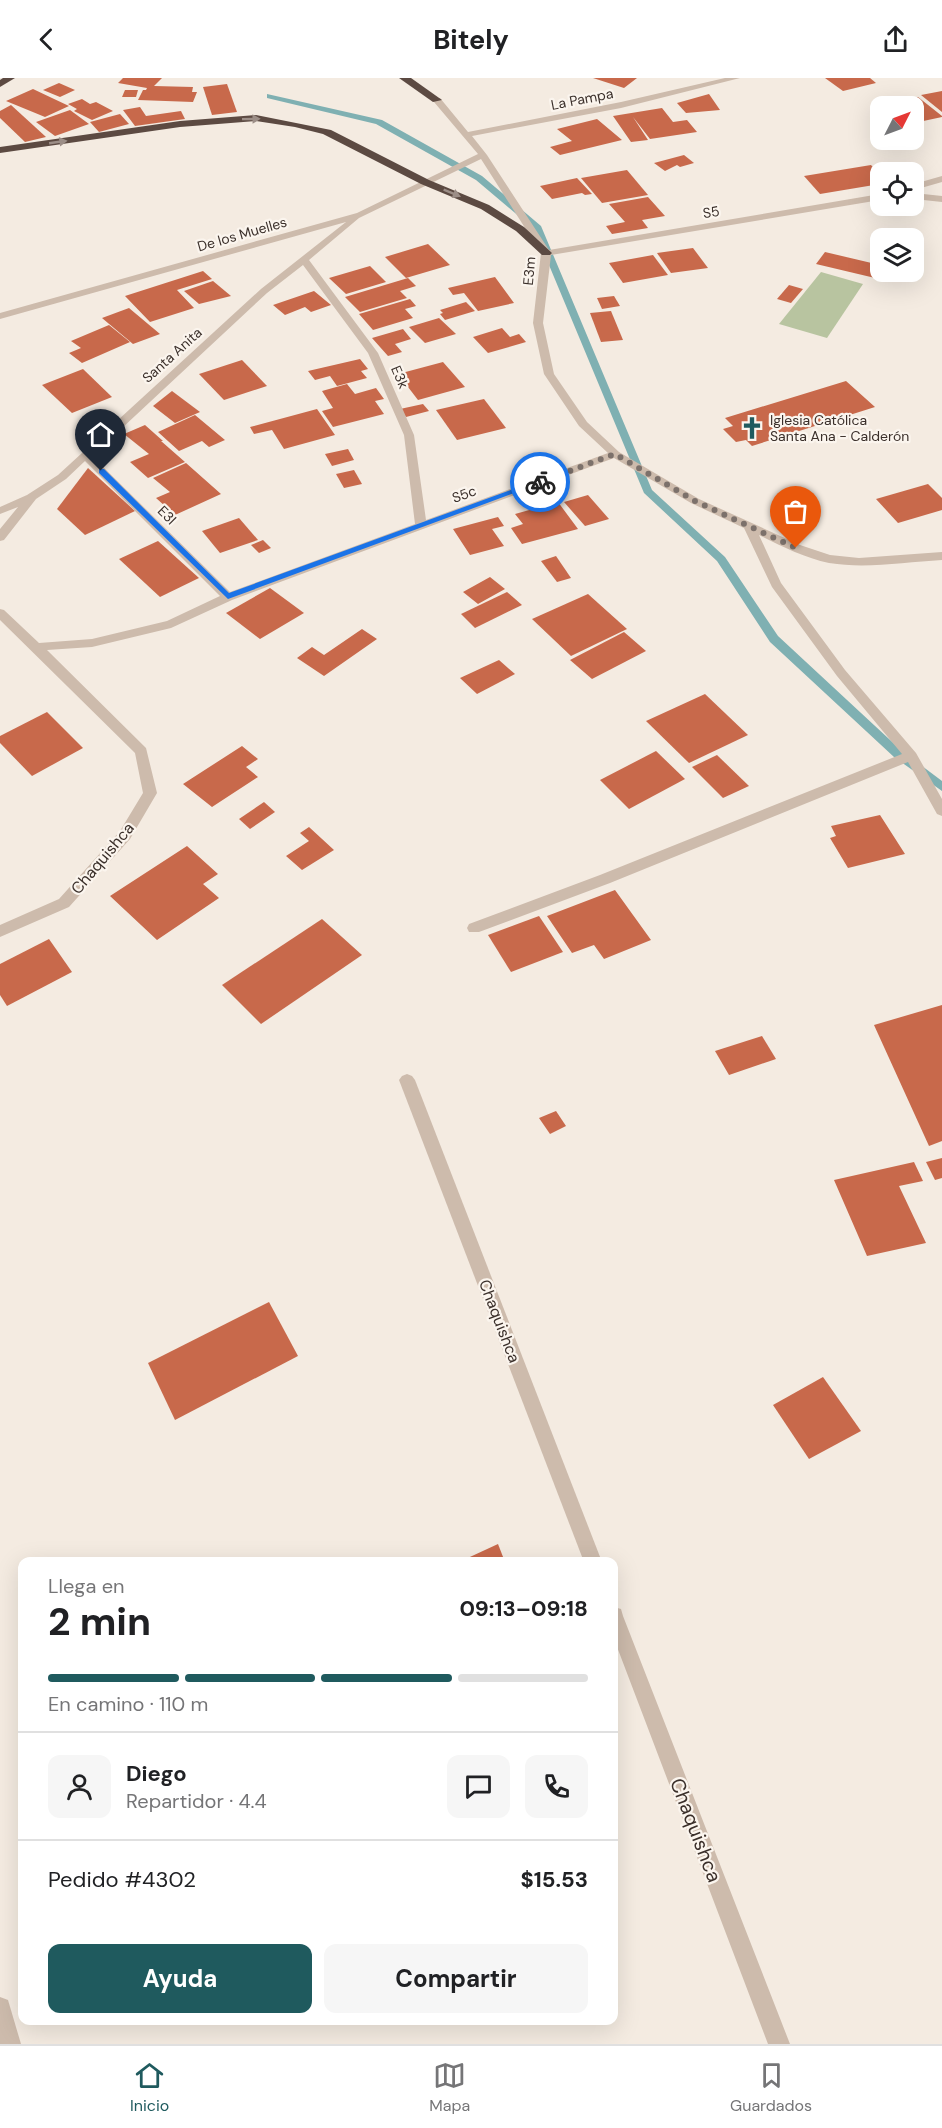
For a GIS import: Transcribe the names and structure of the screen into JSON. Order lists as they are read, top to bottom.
{
  "streets": {
    "street": [
      "La Pampa",
      "S5",
      "De los Muelles",
      "E3m",
      "Santa Anita",
      "E3k",
      "S5c",
      "E3l",
      "Chaquishca"
    ]
  },
  "crossings": [
    ["La Pampa", "E3m"],
    ["S5", "E3m"],
    ["De los Muelles", "E3m"],
    ["De los Muelles", "Santa Anita"],
    ["E3m", "S5c"],
    ["Santa Anita", "E3k"],
    ["Santa Anita", "E3l"],
    ["E3k", "S5c"],
    ["S5c", "E3l"],
    ["S5c", "Chaquishca"]
  ],
  "places": {
    "church": ["Iglesia Católica Santa Ana - Calderón"]
  },
  "north": "top right",
  "page": {
    "header": "Bitely",
    "heading": ["2 min", "Llega en", "09:13–09:18"],
    "panel": [
      "Diego",
      "Repartidor · 4.4",
      "Pedido #4302",
      "$15.53"
    ],
    "bar": "En camino · 110 m",
    "buttons": ["Ayuda", "Compartir"],
    "tabs": ["Inicio", "Mapa", "Guardados"]
  }
}
